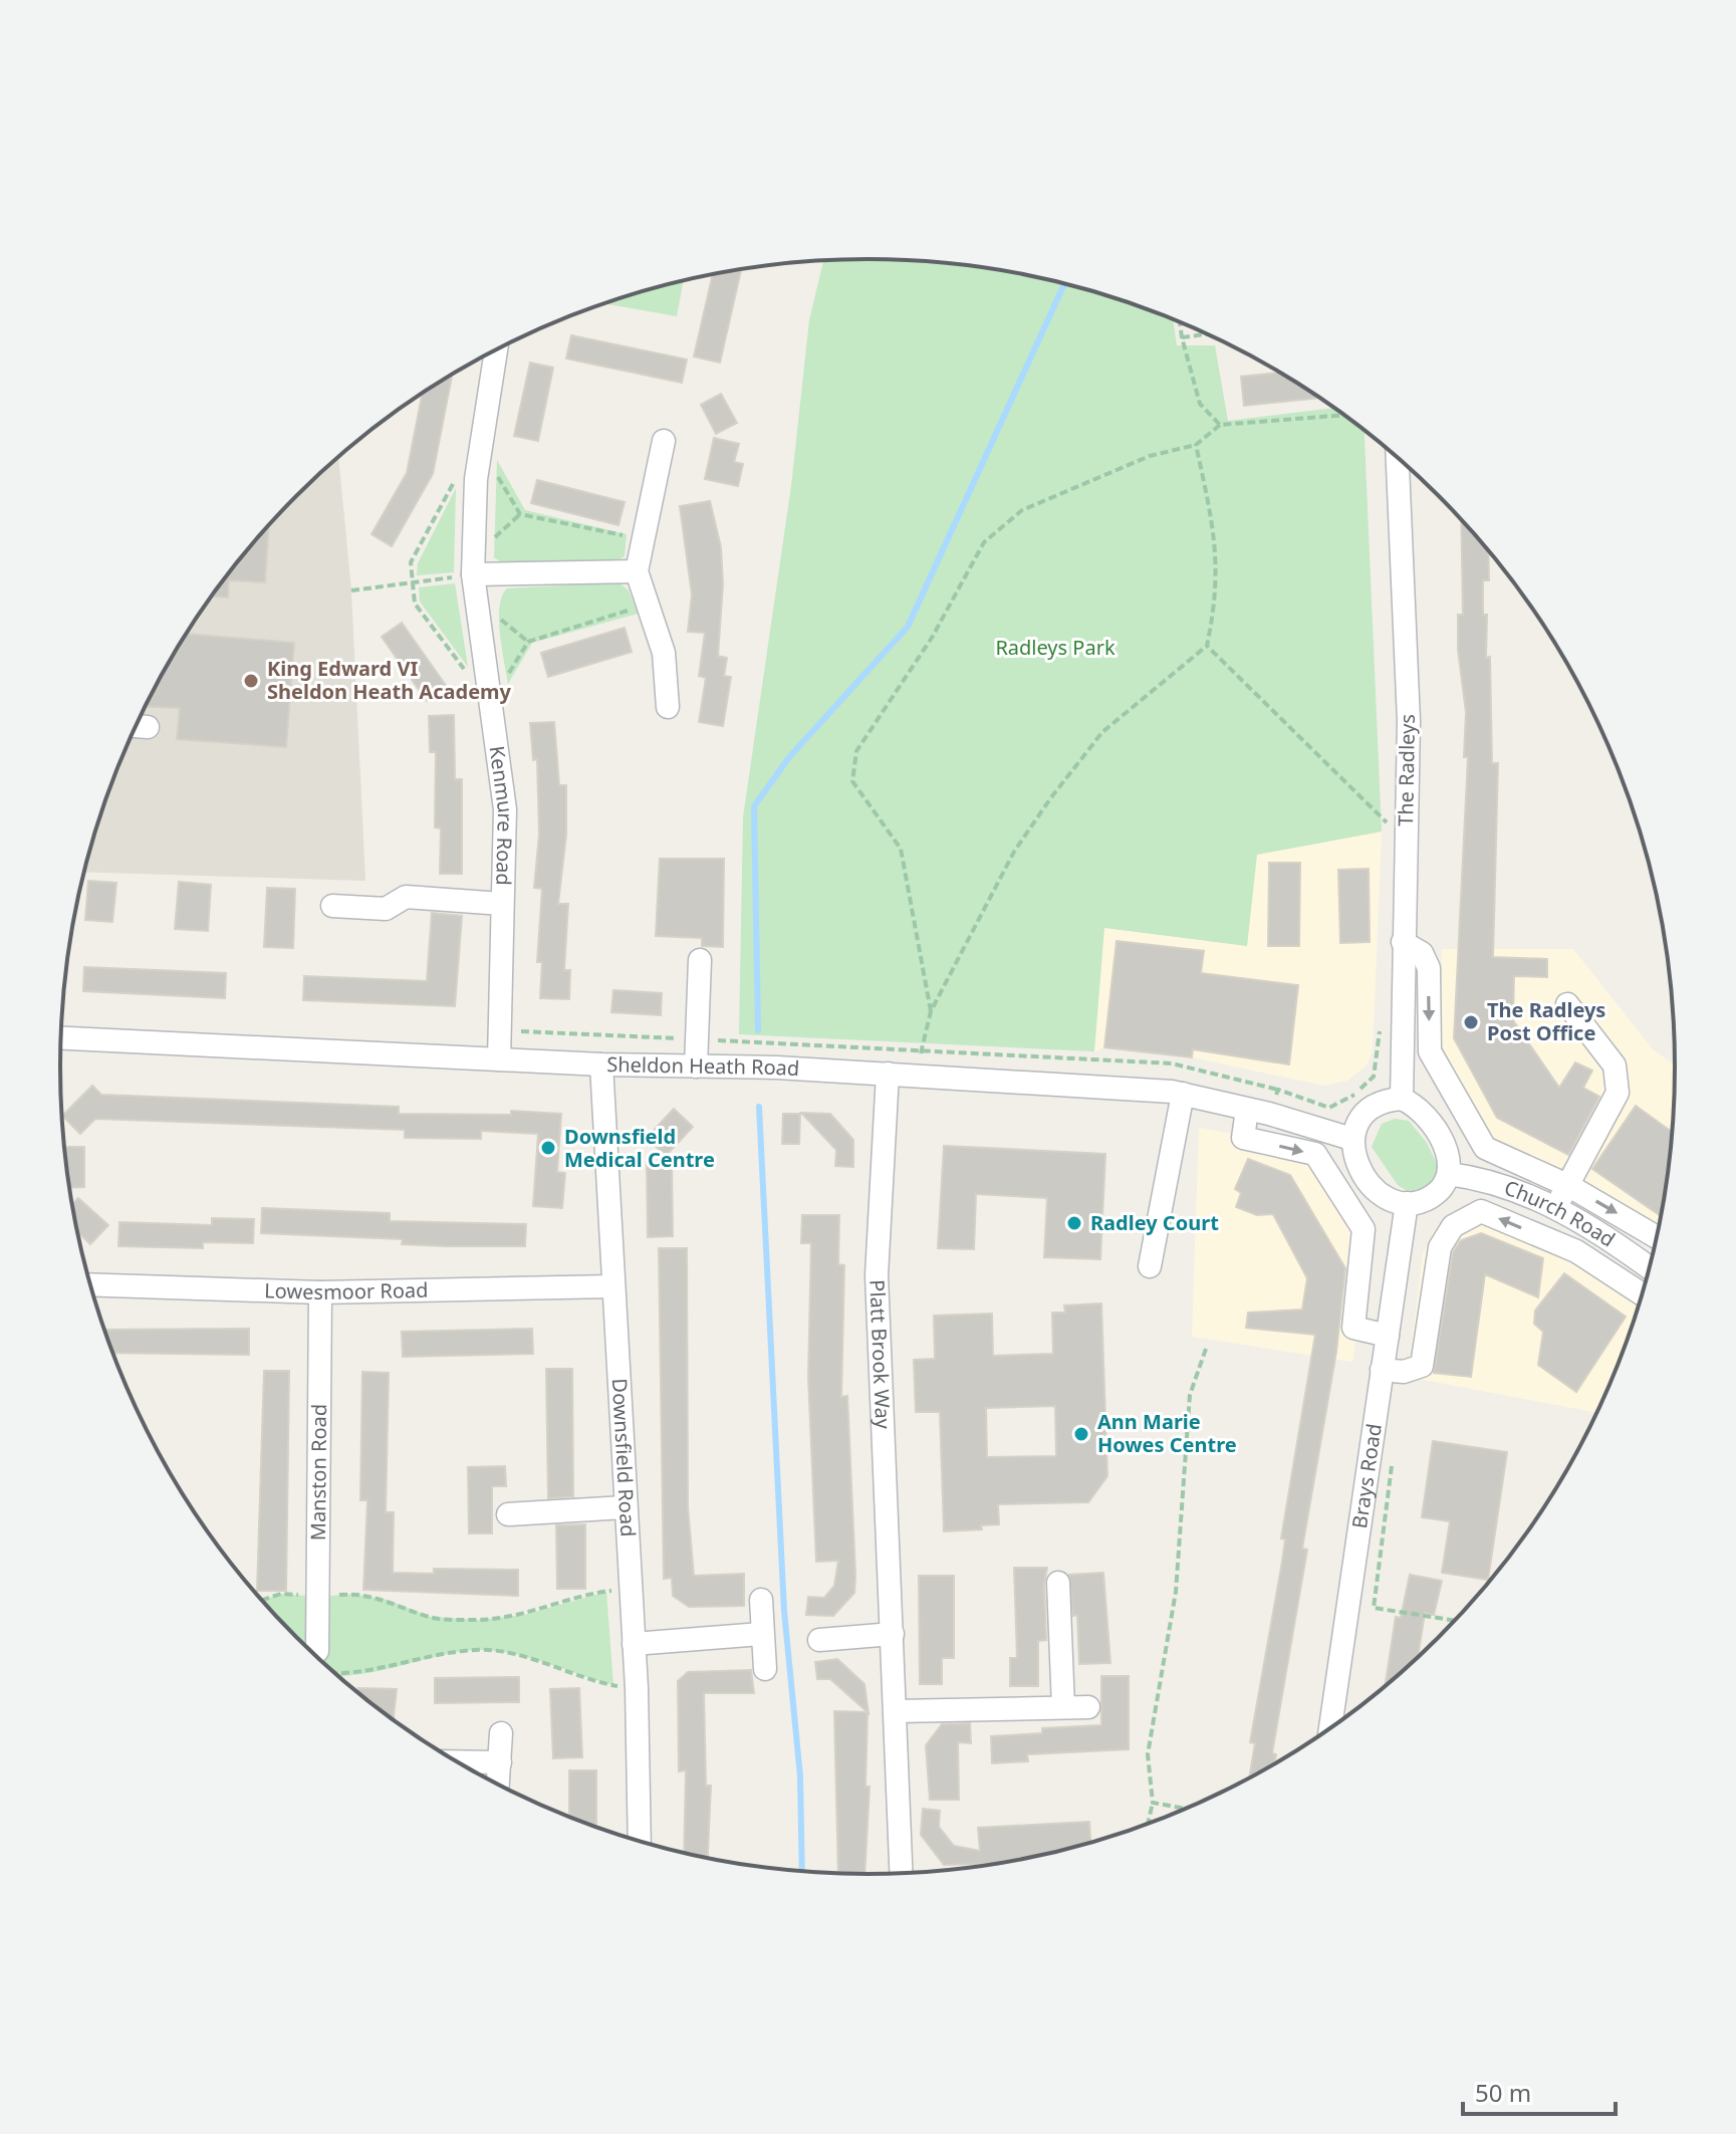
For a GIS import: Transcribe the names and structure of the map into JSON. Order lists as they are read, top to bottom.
{
  "streets": {
    "street": [
      "The Radleys",
      "Kenmure Road",
      "Sheldon Heath Road",
      "Church Road",
      "Lowesmoor Road",
      "Platt Brook Way",
      "Downsfield Road",
      "Manston Road",
      "Brays Road"
    ]
  },
  "crossings": [
    ["The Radleys", "Sheldon Heath Road"],
    ["The Radleys", "Church Road"],
    ["The Radleys", "Brays Road"],
    ["Kenmure Road", "Sheldon Heath Road"],
    ["Sheldon Heath Road", "Church Road"],
    ["Sheldon Heath Road", "Platt Brook Way"],
    ["Sheldon Heath Road", "Downsfield Road"],
    ["Sheldon Heath Road", "Brays Road"],
    ["Church Road", "Brays Road"],
    ["Lowesmoor Road", "Downsfield Road"],
    ["Lowesmoor Road", "Manston Road"]
  ],
  "parks": ["Radleys Park"],
  "places": [
    "King Edward VI Sheldon Heath Academy",
    "The Radleys Post Office",
    "Downsfield Medical Centre",
    "Radley Court",
    "Ann Marie Howes Centre"
  ],
  "scale_bar": "50 m"
}
